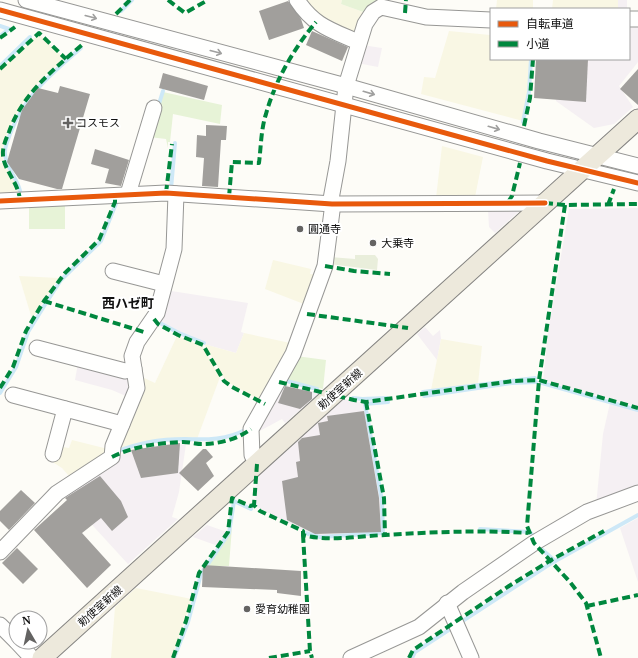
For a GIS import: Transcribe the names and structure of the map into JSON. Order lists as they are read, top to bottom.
{
  "streets": {
    "main road": ["勅使室新線"]
  },
  "districts": ["西ハゼ町"],
  "places": {
    "health": ["コスモス"],
    "other": ["圓通寺", "大乗寺", "愛育幼稚園"]
  },
  "legend": ["自転車道", "小道"],
  "north": "top"
}
